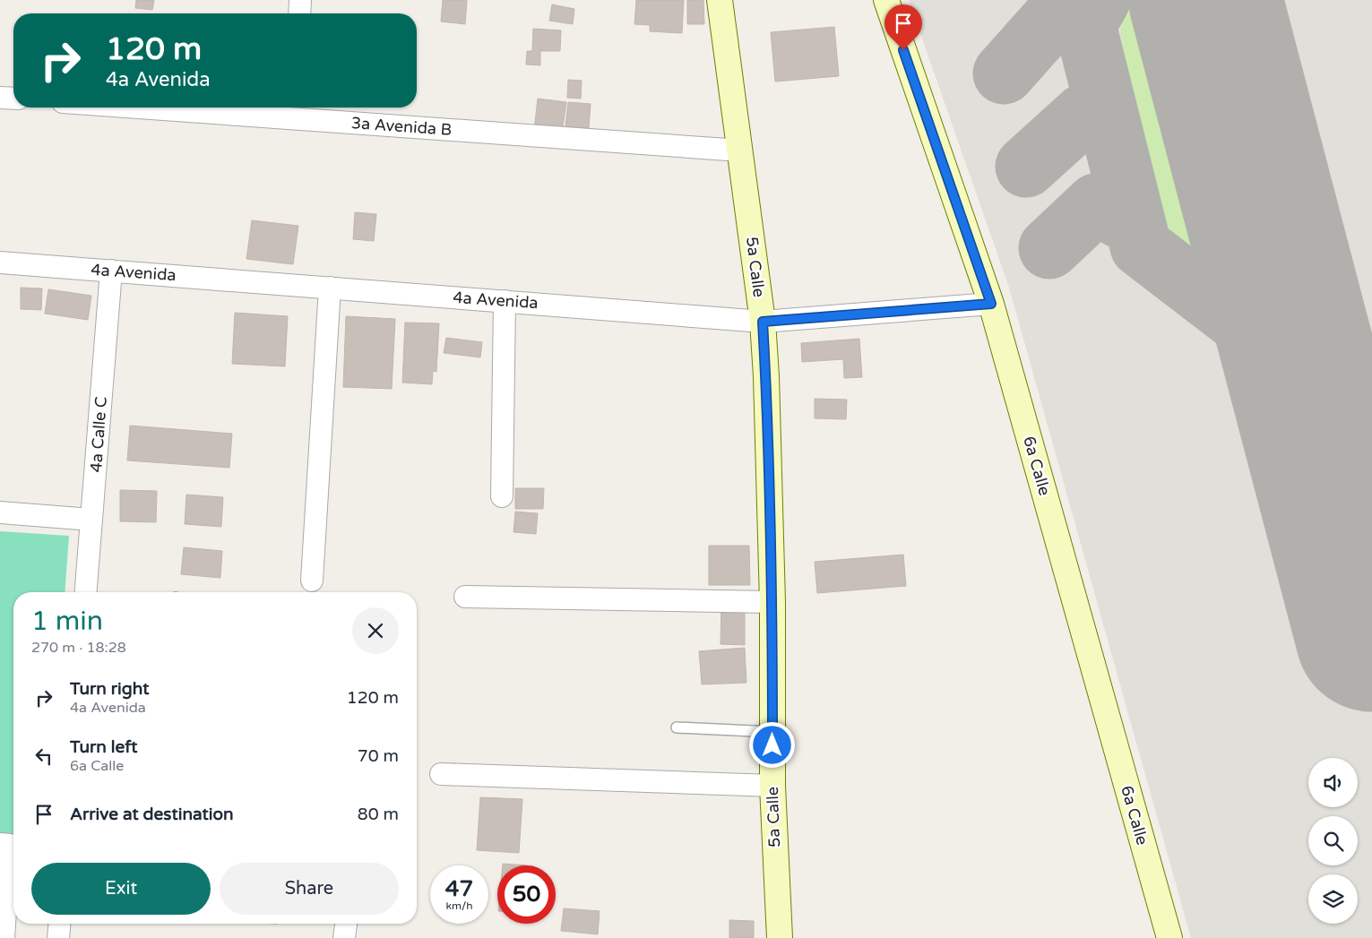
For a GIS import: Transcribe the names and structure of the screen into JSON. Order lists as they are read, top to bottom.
{
  "streets": {
    "street": [
      "3a Avenida B",
      "5a Calle",
      "4a Avenida",
      "4a Calle C",
      "6a Calle"
    ]
  },
  "crossings": [
    ["3a Avenida B", "5a Calle"],
    ["5a Calle", "4a Avenida"],
    ["4a Avenida", "4a Calle C"],
    ["4a Avenida", "6a Calle"]
  ],
  "page": {
    "turn": ["120 m", "4a Avenida"],
    "heading": ["1 min", "270 m · 18:28"],
    "list": [
      {
        "name": "Turn right",
        "note": "4a Avenida",
        "value": "120 m"
      },
      {
        "name": "Turn left",
        "note": "6a Calle",
        "value": "70 m"
      },
      {
        "name": "Arrive at destination",
        "value": "80 m"
      }
    ],
    "buttons": ["Exit", "Share"],
    "speed": "47 km/h",
    "limit": "50"
  }
}
